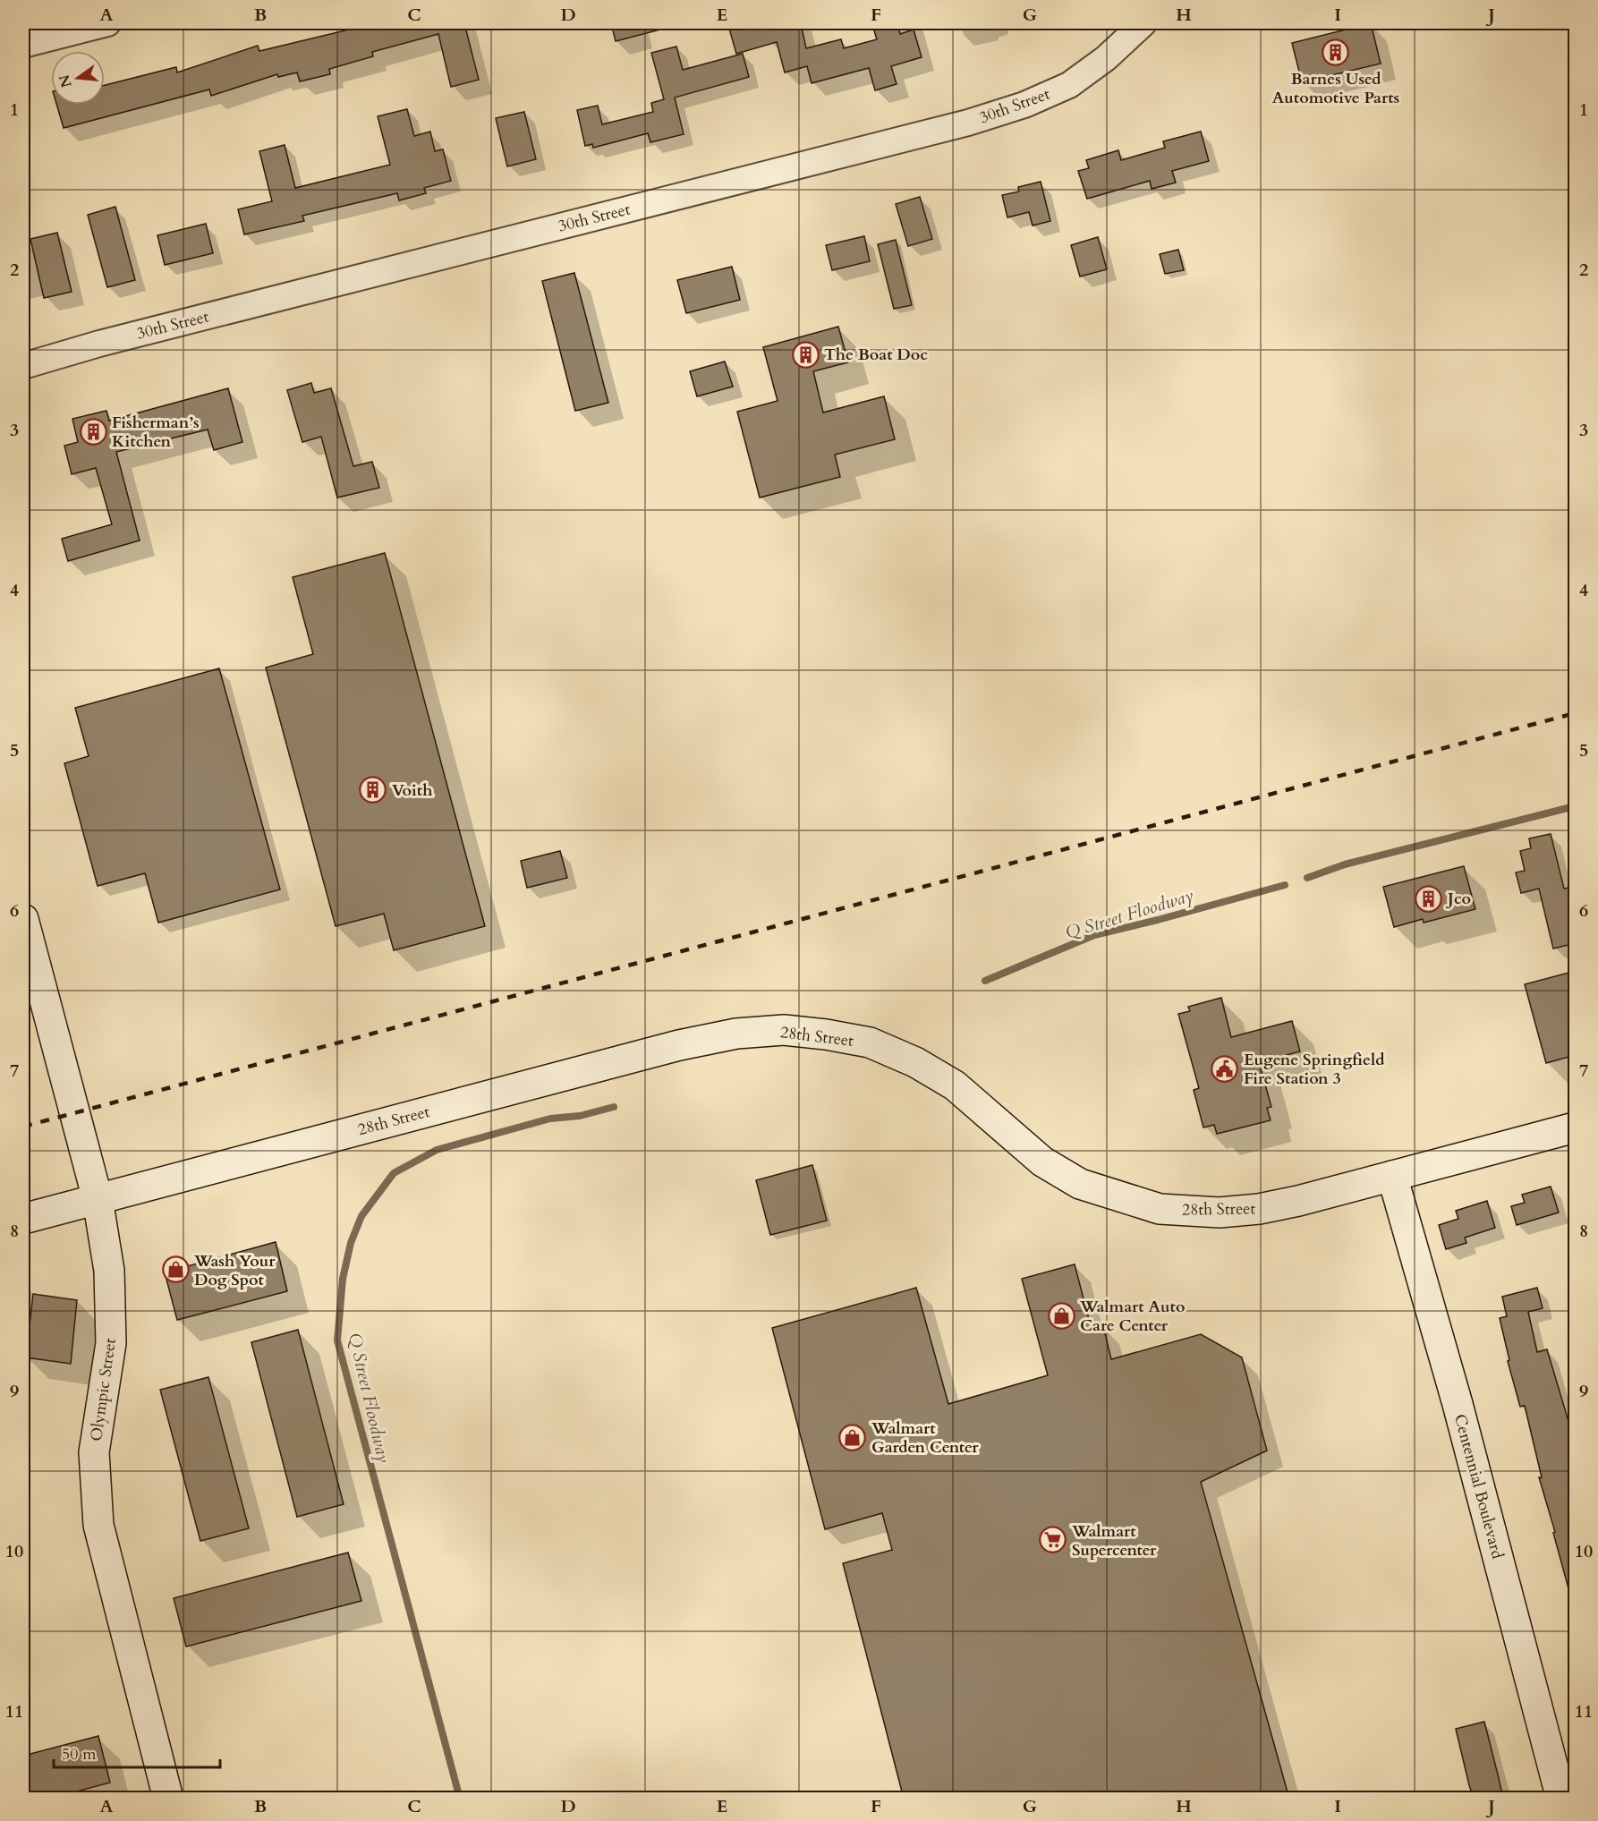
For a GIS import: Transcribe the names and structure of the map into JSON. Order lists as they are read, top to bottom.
{
  "streets": {
    "main road": ["28th Street", "Olympic Street", "Centennial Boulevard"],
    "street": ["30th Street"]
  },
  "crossings": [
    ["28th Street", "Olympic Street"],
    ["28th Street", "Centennial Boulevard"]
  ],
  "water": ["Q Street Floodway"],
  "places": {
    "building": [
      "Barnes Used Automotive Parts",
      "The Boat Doc",
      "Fisherman’s Kitchen",
      "Voith",
      "Jco"
    ],
    "public building": ["Eugene Springfield Fire Station 3"],
    "shop": ["Wash Your Dog Spot", "Walmart Auto Care Center", "Walmart Garden Center"],
    "supermarket": ["Walmart Supercenter"]
  },
  "scale_bar": "50 m",
  "north": "left",
  "grid": {
    "columns": [
      "A",
      "B",
      "C",
      "D",
      "E",
      "F",
      "G",
      "H",
      "I",
      "J"
    ],
    "rows": [
      "1",
      "2",
      "3",
      "4",
      "5",
      "6",
      "7",
      "8",
      "9",
      "10",
      "11"
    ]
  }
}
